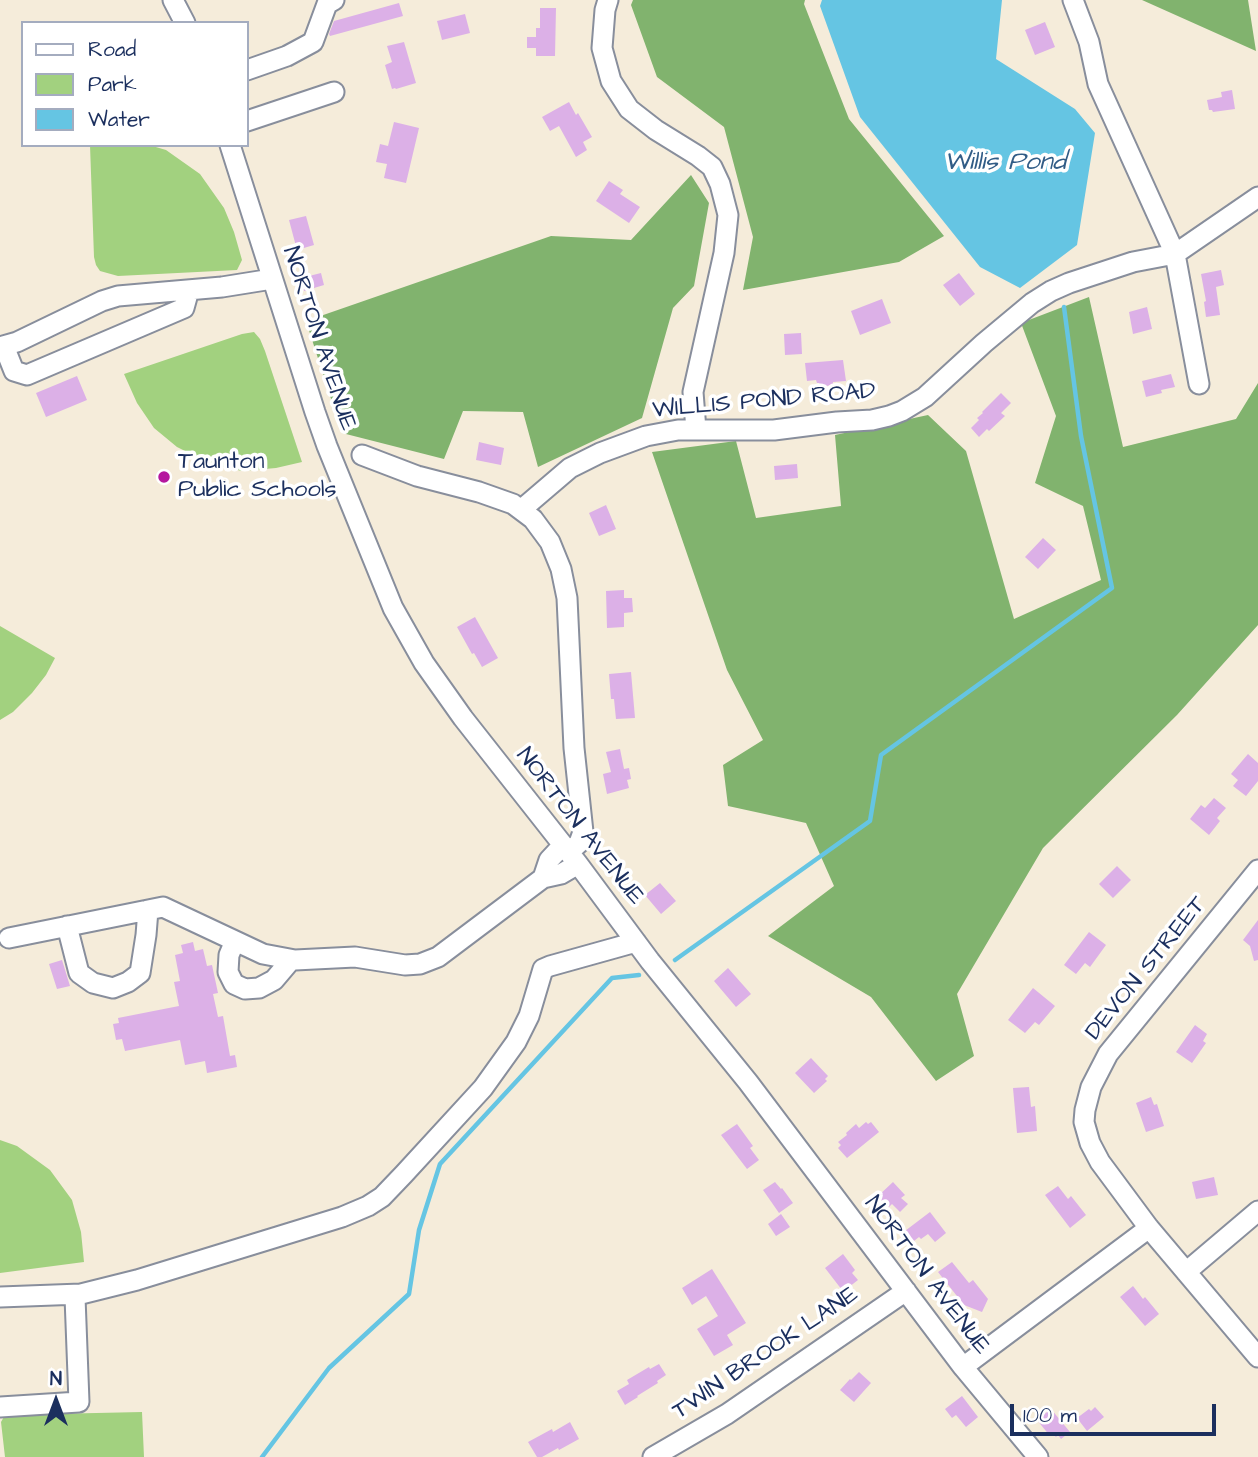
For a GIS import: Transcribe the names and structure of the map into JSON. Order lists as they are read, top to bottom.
{
  "streets": {
    "street": [
      "NORTON AVENUE",
      "WILLIS POND ROAD",
      "DEVON STREET",
      "TWIN BROOK LANE"
    ]
  },
  "crossings": [
    ["NORTON AVENUE", "TWIN BROOK LANE"]
  ],
  "water": ["Willis Pond"],
  "places": ["Taunton Public Schools"],
  "legend": ["Road", "Park", "Water"],
  "scale_bar": "100 m",
  "north": "top"
}
